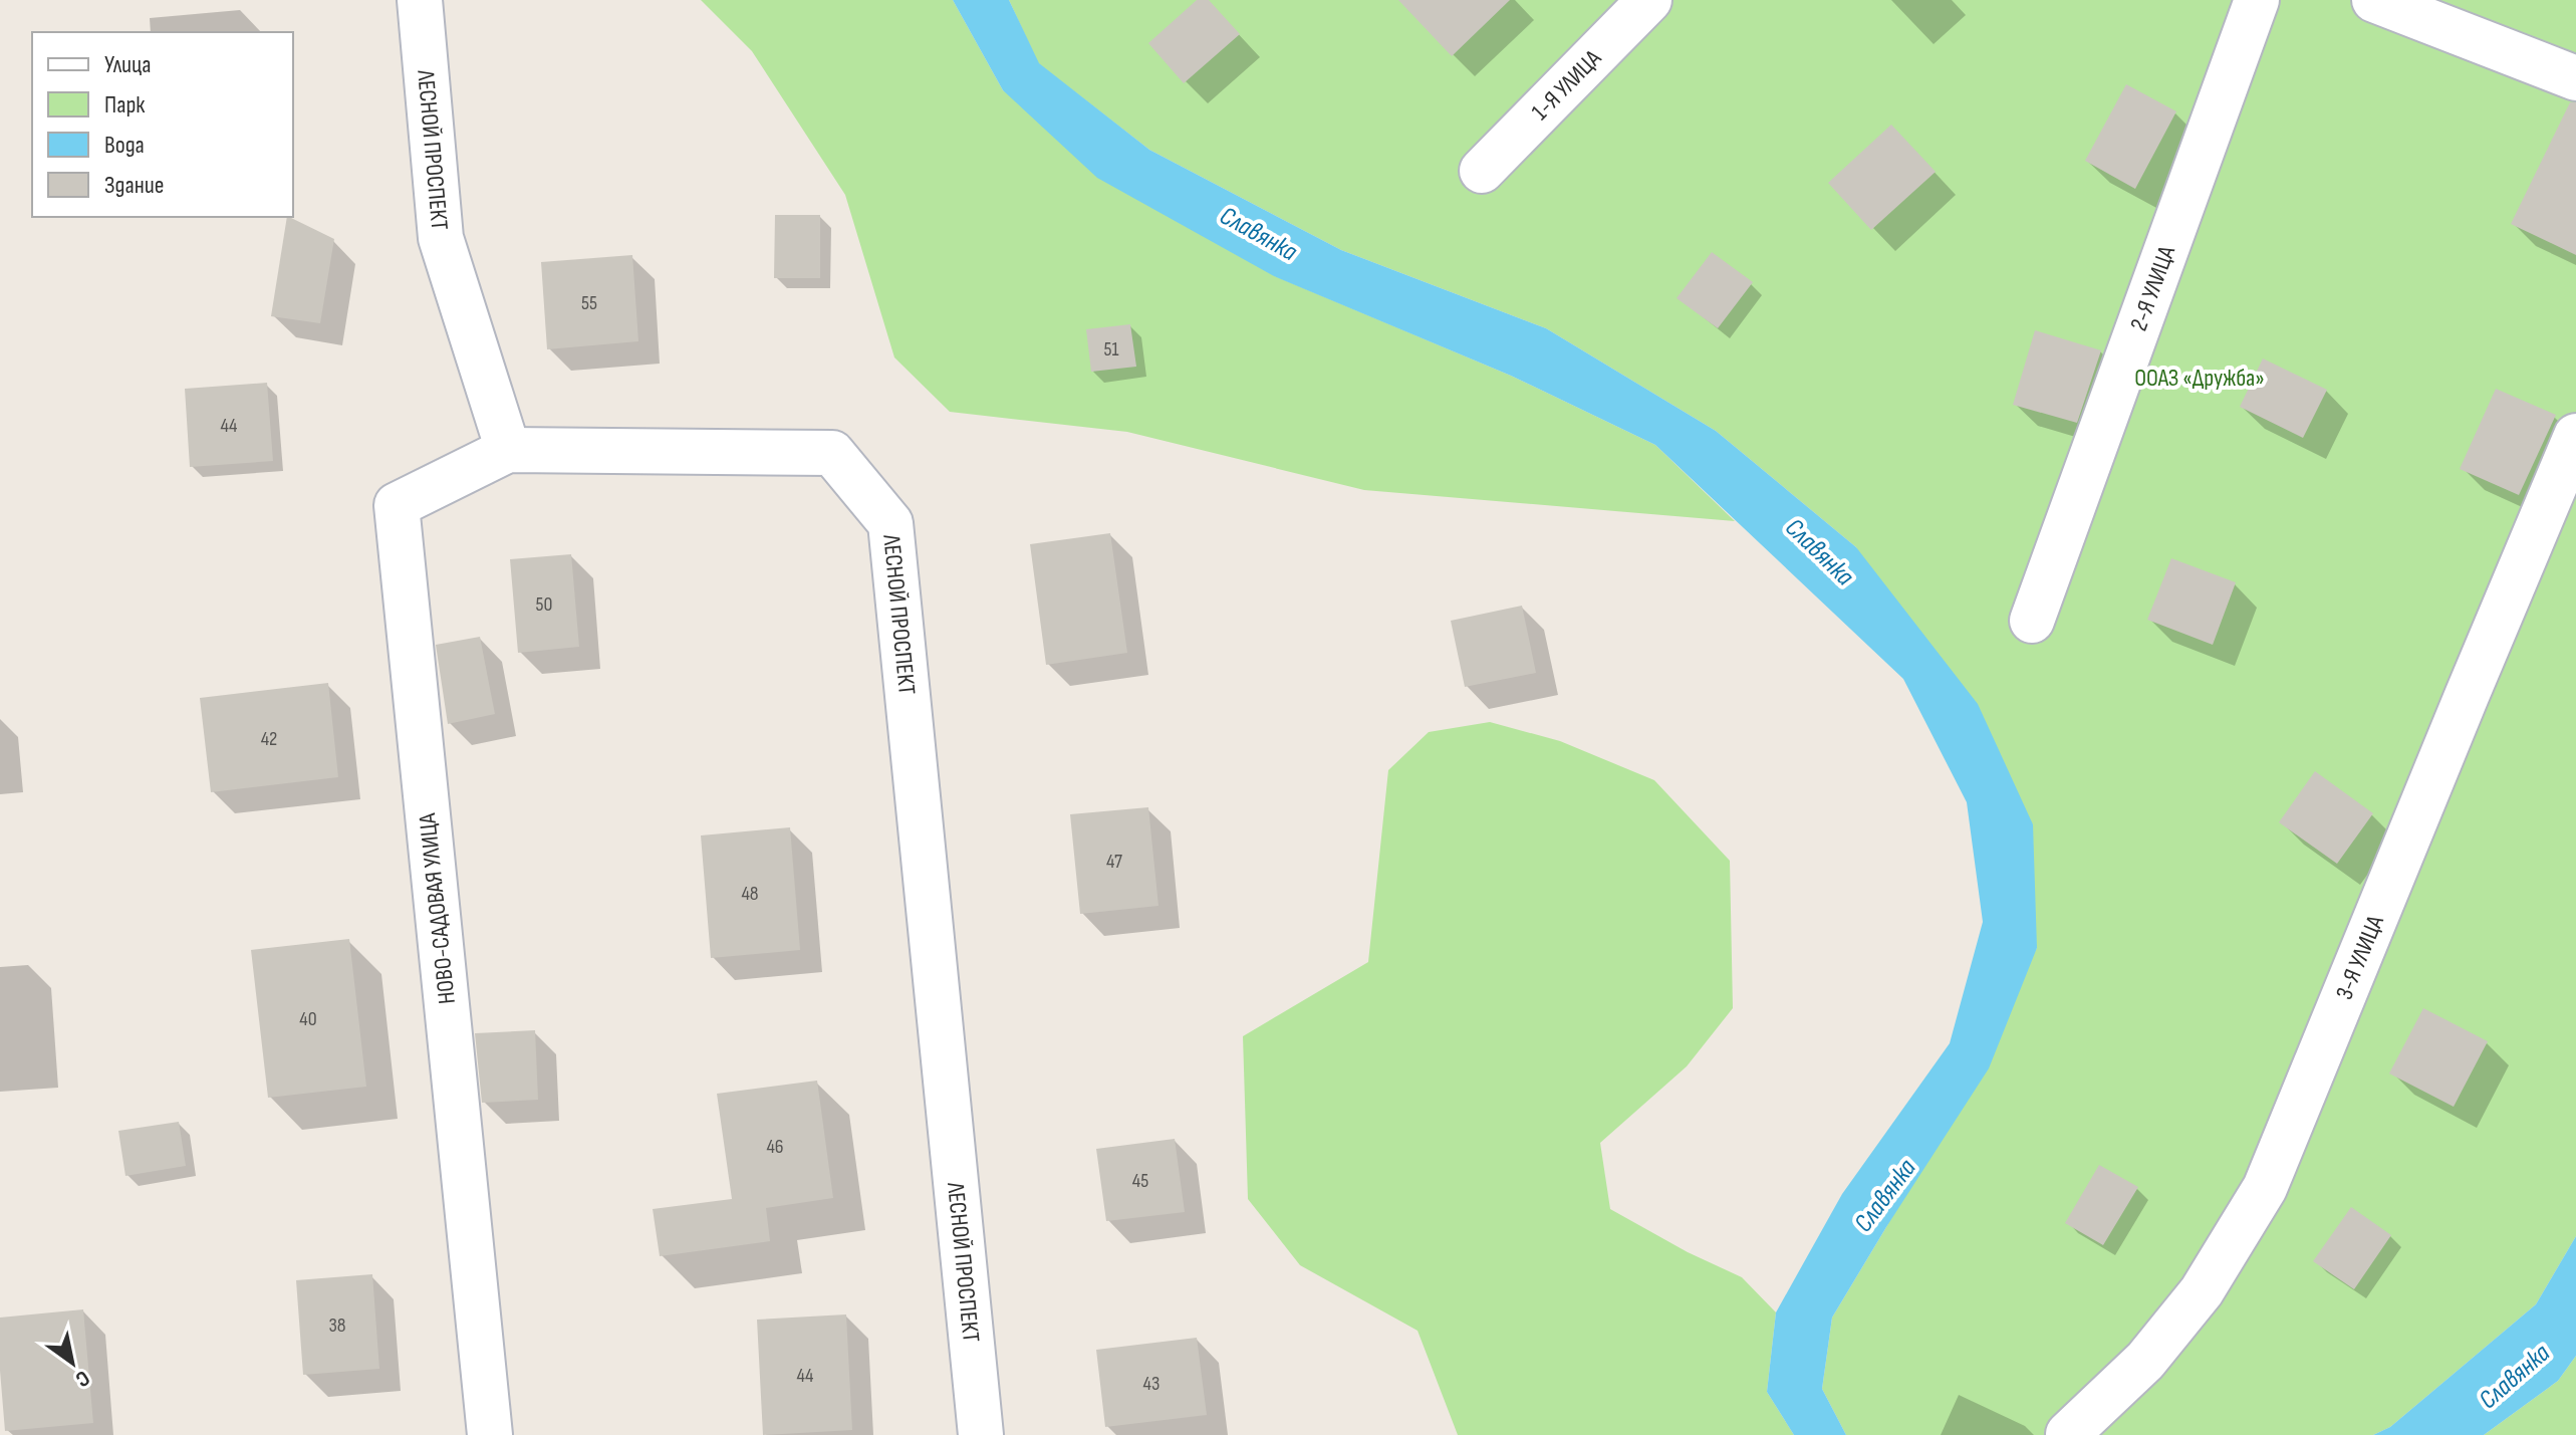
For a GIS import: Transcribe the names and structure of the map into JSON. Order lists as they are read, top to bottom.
{
  "streets": {
    "street": [
      "1-Я УЛИЦА",
      "ЛЕСНОЙ ПРОСПЕКТ",
      "2-Я УЛИЦА",
      "НОВО-САДОВАЯ УЛИЦА",
      "3-Я УЛИЦА"
    ]
  },
  "crossings": [
    ["ЛЕСНОЙ ПРОСПЕКТ", "НОВО-САДОВАЯ УЛИЦА"]
  ],
  "water": ["Славянка"],
  "parks": ["ООАЗ «Дружба»"],
  "house_numbers": [
    "55",
    "51",
    "44",
    "50",
    "42",
    "47",
    "48",
    "40",
    "46",
    "45",
    "38",
    "44",
    "43"
  ],
  "legend": [
    "Улица",
    "Парк",
    "Вода",
    "Здание"
  ],
  "north": "bottom right"
}
